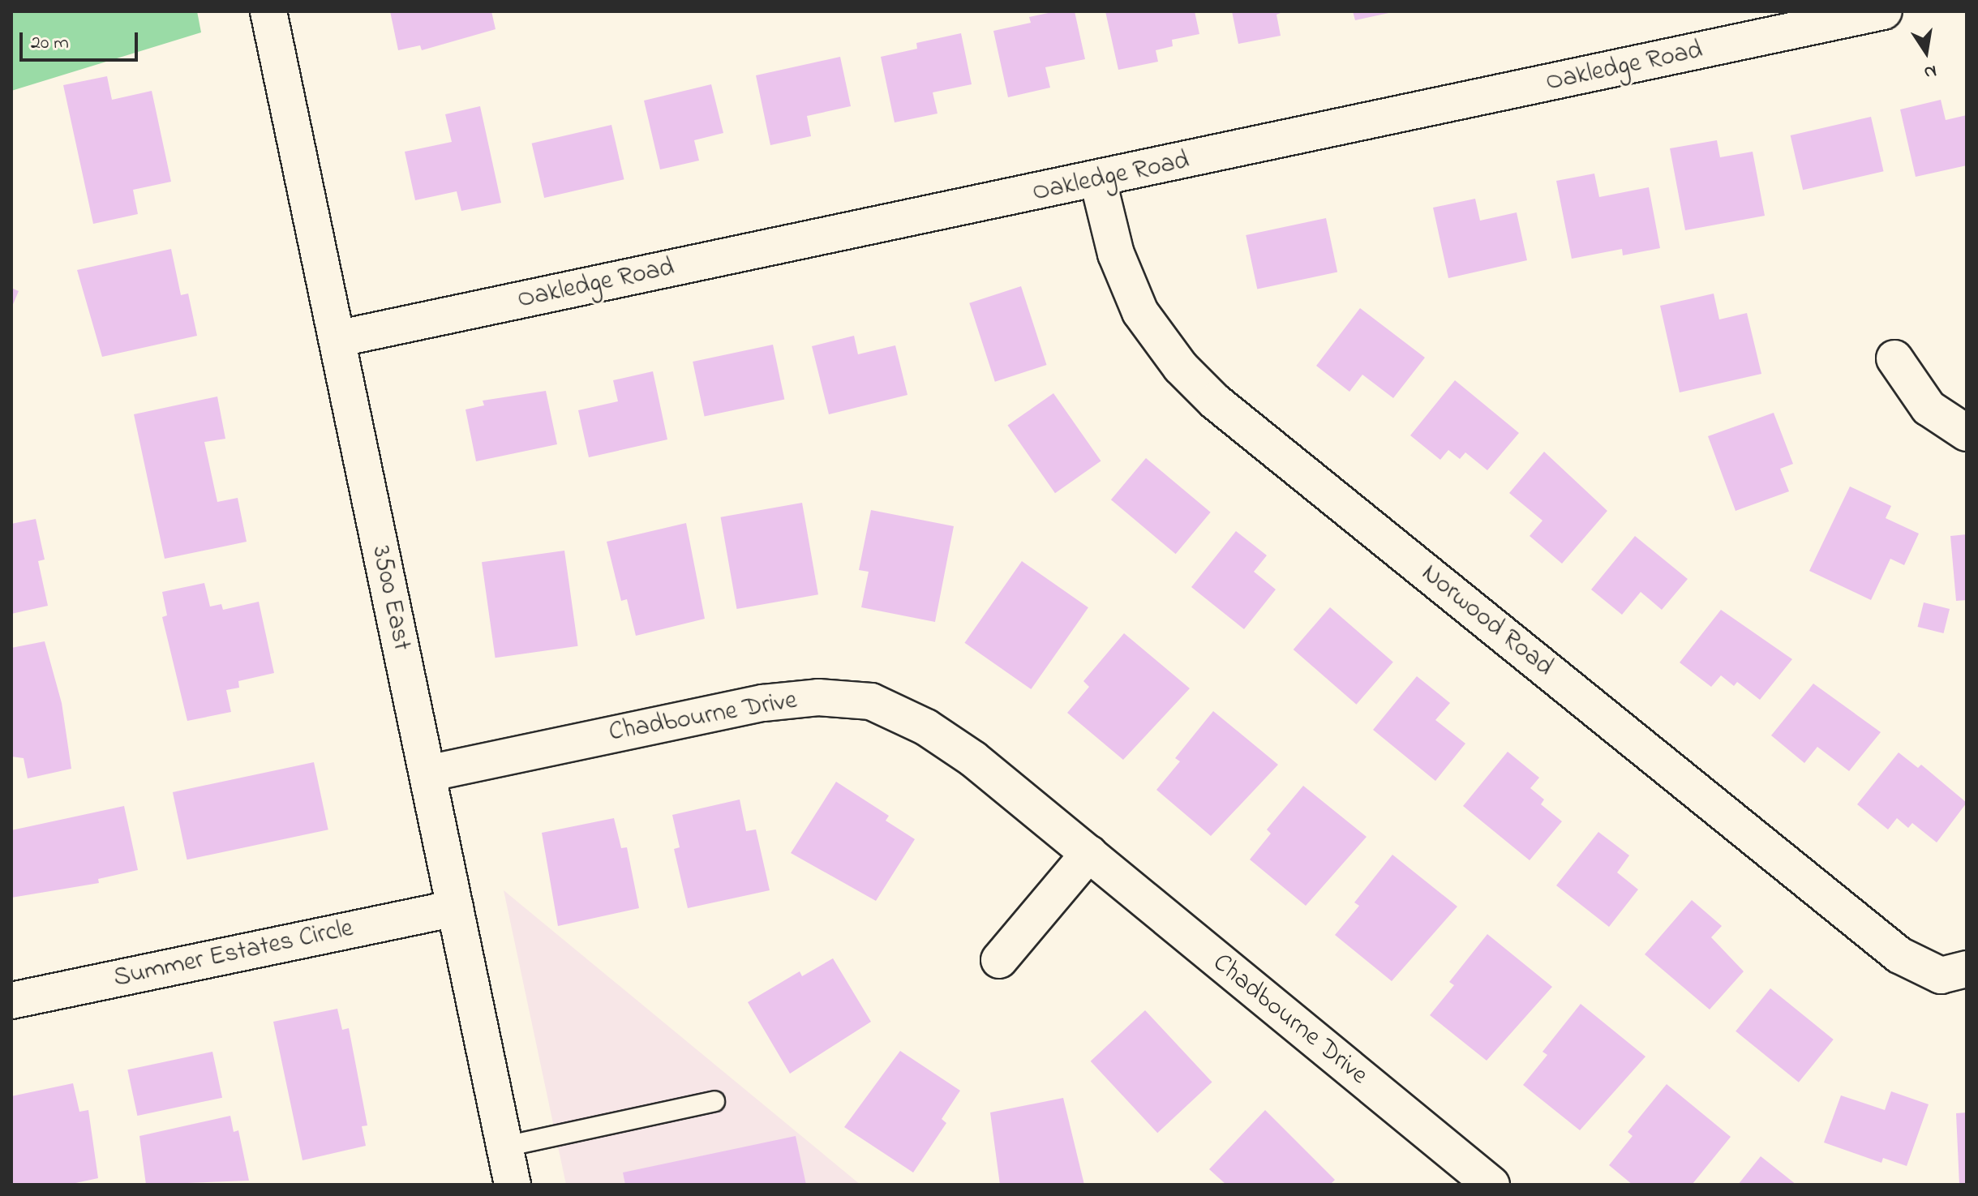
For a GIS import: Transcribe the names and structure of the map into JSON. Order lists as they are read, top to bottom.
{
  "streets": {
    "street": [
      "Oakledge Road",
      "3500 East",
      "Norwood Road",
      "Chadbourne Drive",
      "Summer Estates Circle"
    ]
  },
  "crossings": [
    ["Oakledge Road", "3500 East"],
    ["Oakledge Road", "Norwood Road"],
    ["3500 East", "Chadbourne Drive"],
    ["3500 East", "Summer Estates Circle"]
  ],
  "scale_bar": "20 m",
  "north": "bottom"
}
